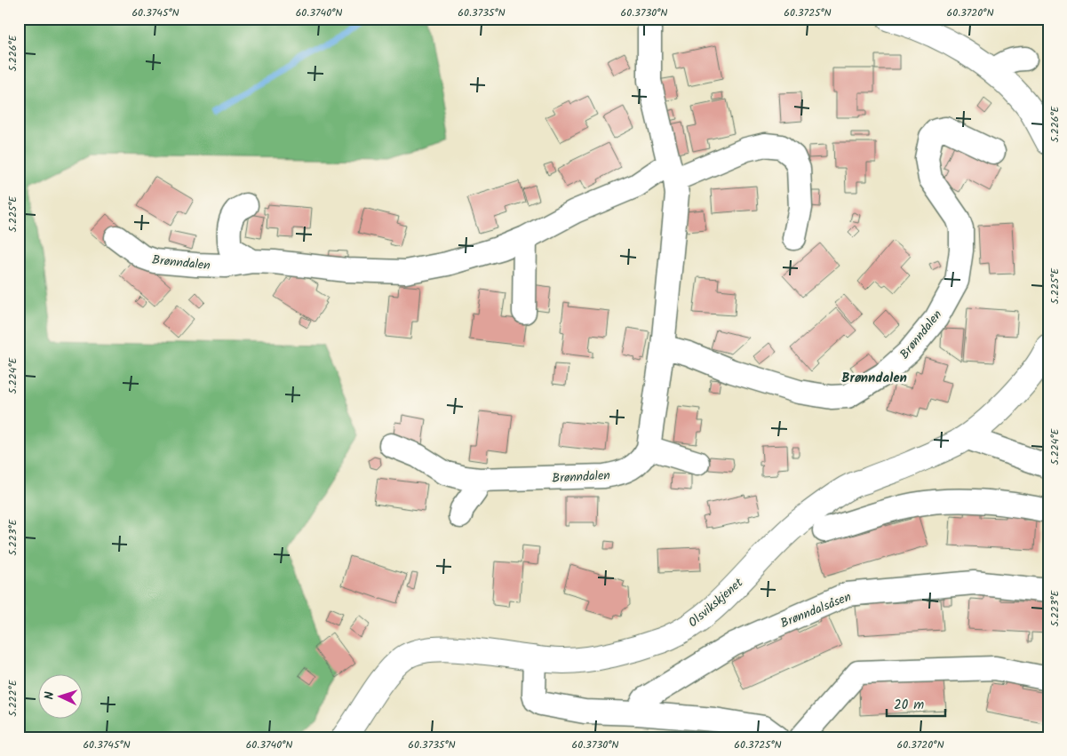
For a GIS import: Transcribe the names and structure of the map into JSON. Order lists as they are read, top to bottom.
{
  "streets": {
    "main road": ["Olsvikskjenet"],
    "street": ["Brønndalen", "Brønndalsåsen"]
  },
  "districts": ["Brønndalen"],
  "scale_bar": "20 m",
  "north": "left",
  "coordinates": [
    "60.3745°N",
    "60.3740°N",
    "60.3735°N",
    "60.3730°N",
    "60.3725°N",
    "60.3720°N",
    "5.226°E",
    "5.225°E",
    "5.224°E",
    "5.223°E",
    "5.222°E"
  ]
}
